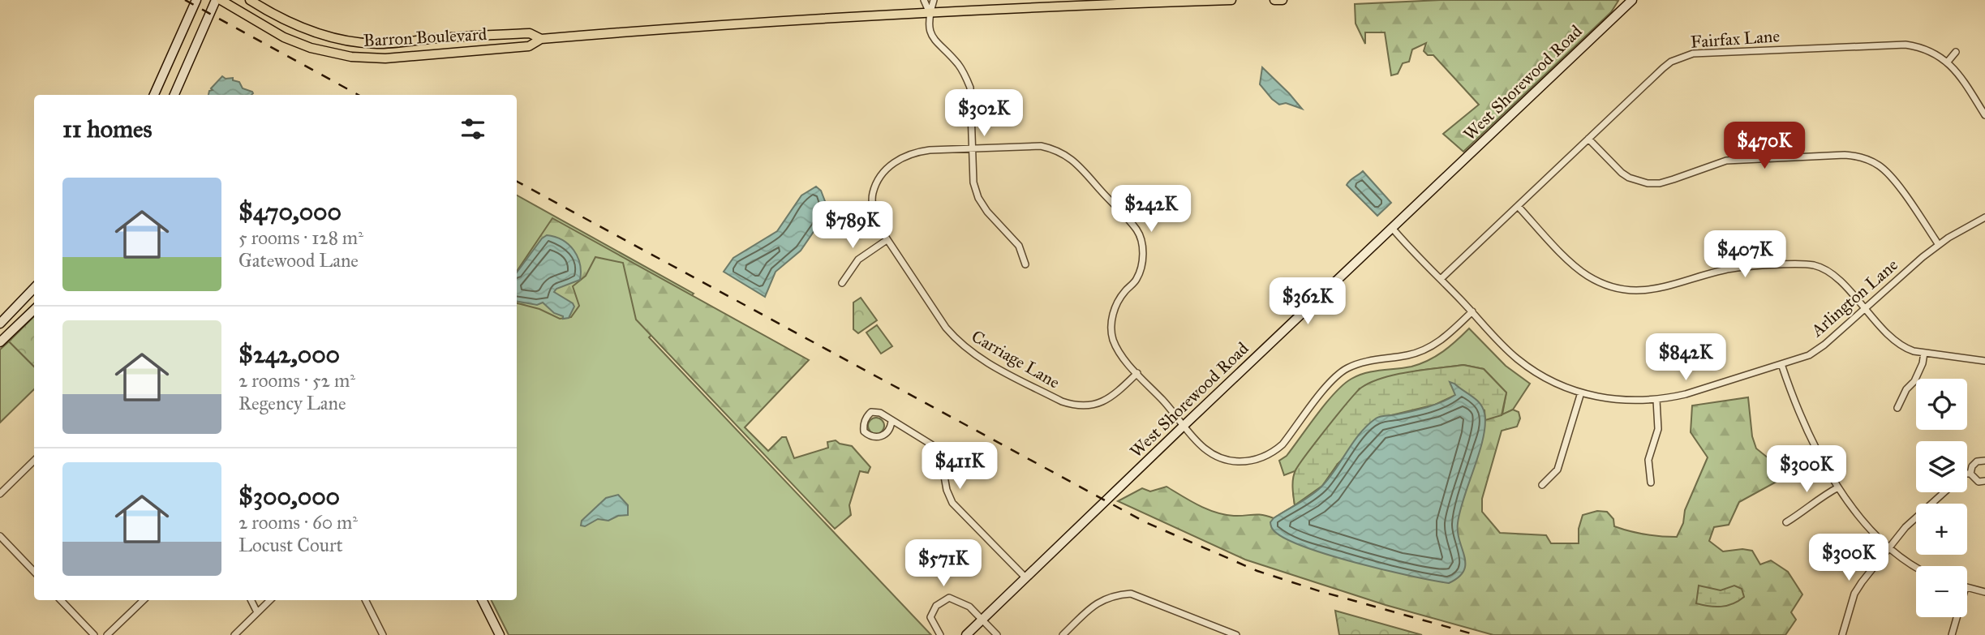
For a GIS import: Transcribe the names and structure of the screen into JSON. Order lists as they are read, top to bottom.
{
  "streets": {
    "main road": ["Barron Boulevard", "West Shorewood Road"],
    "street": ["Fairfax Lane", "Arlington Lane", "Carriage Lane"]
  },
  "crossings": [
    ["Fairfax Lane", "Arlington Lane"],
    ["West Shorewood Road", "Arlington Lane"],
    ["West Shorewood Road", "Carriage Lane"],
    ["Arlington Lane", "Carriage Lane"]
  ],
  "page": {
    "price": [
      "$302K",
      "$470K",
      "$242K",
      "$789K",
      "$407K",
      "$362K",
      "$842K",
      "$411K",
      "$300K",
      "$300K",
      "$571K"
    ],
    "heading": "11 homes",
    "list": [
      {
        "name": "$470,000",
        "note": "5 rooms · 128 m² · Gatewood Lane"
      },
      {
        "name": "$242,000",
        "note": "2 rooms · 52 m² · Regency Lane"
      },
      {
        "name": "$300,000",
        "note": "2 rooms · 60 m² · Locust Court"
      }
    ],
    "map_buttons": ["+", "−"]
  }
}
